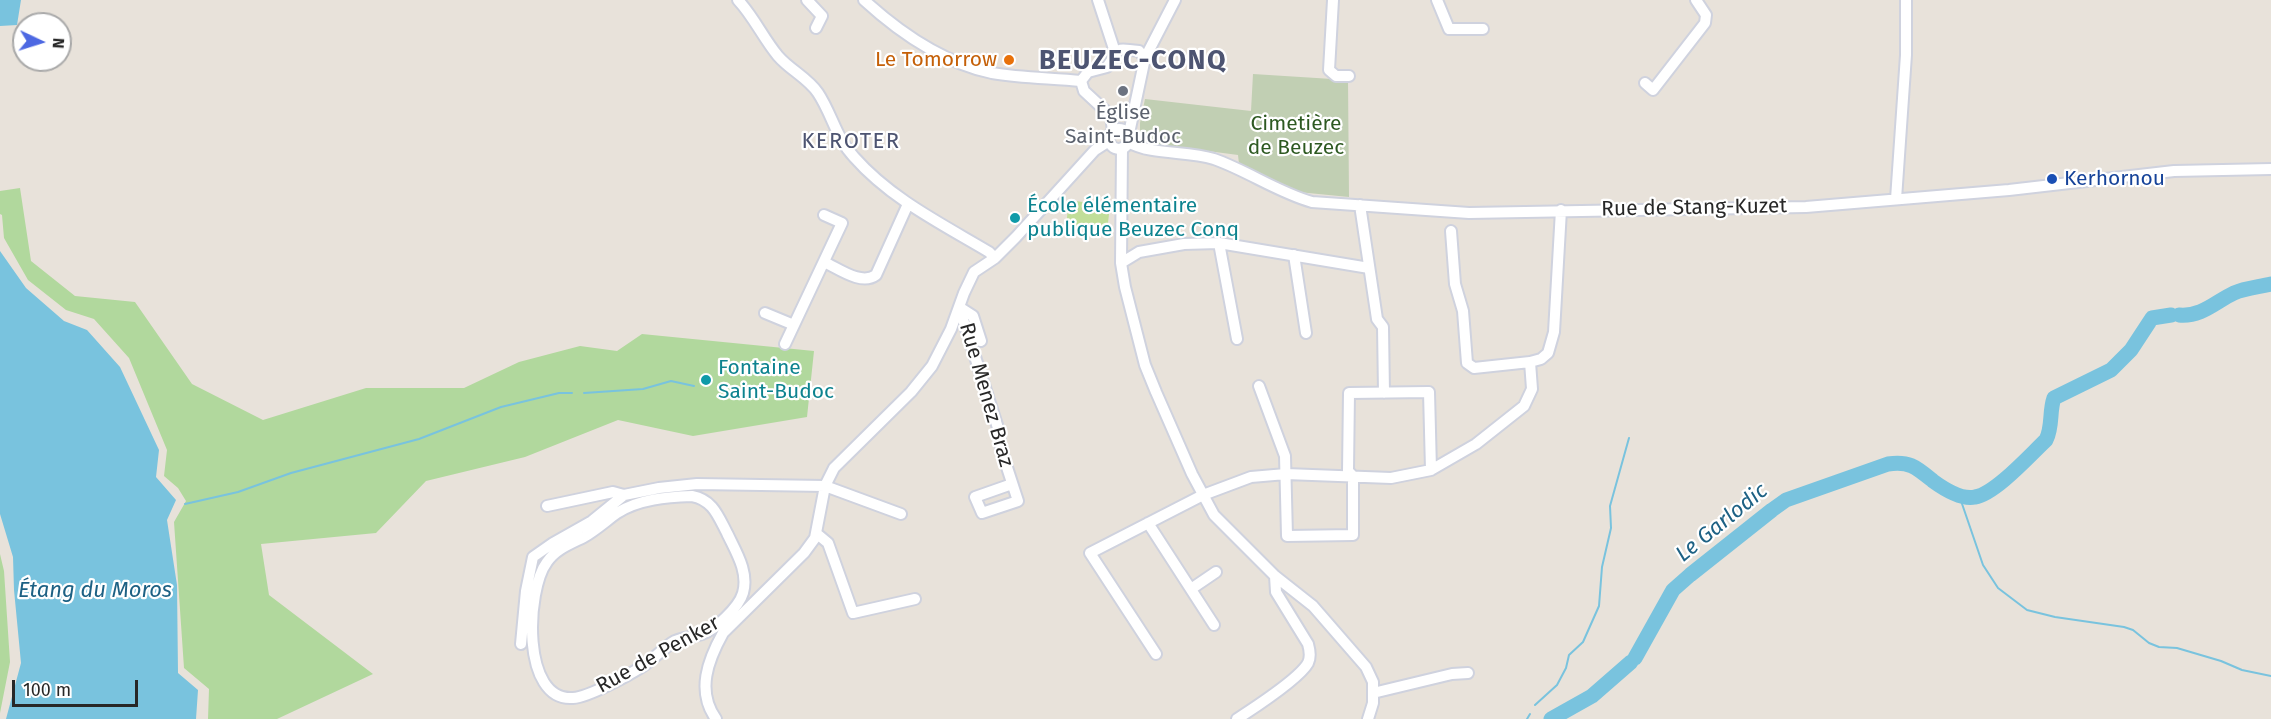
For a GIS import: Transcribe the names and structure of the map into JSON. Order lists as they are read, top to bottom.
{
  "streets": {
    "street": ["Rue de Stang-Kuzet", "Rue Menez Braz", "Rue de Penker"]
  },
  "districts": ["BEUZEC-CONQ", "KEROTER"],
  "water": ["Le Garlodic", "Étang du Moros"],
  "parks": ["Cimetière de Beuzec"],
  "places": [
    "Le Tomorrow",
    "Église Saint-Budoc",
    "Kerhornou",
    "École élémentaire publique Beuzec Conq",
    "Fontaine Saint-Budoc"
  ],
  "scale_bar": "100 m",
  "north": "right"
}
